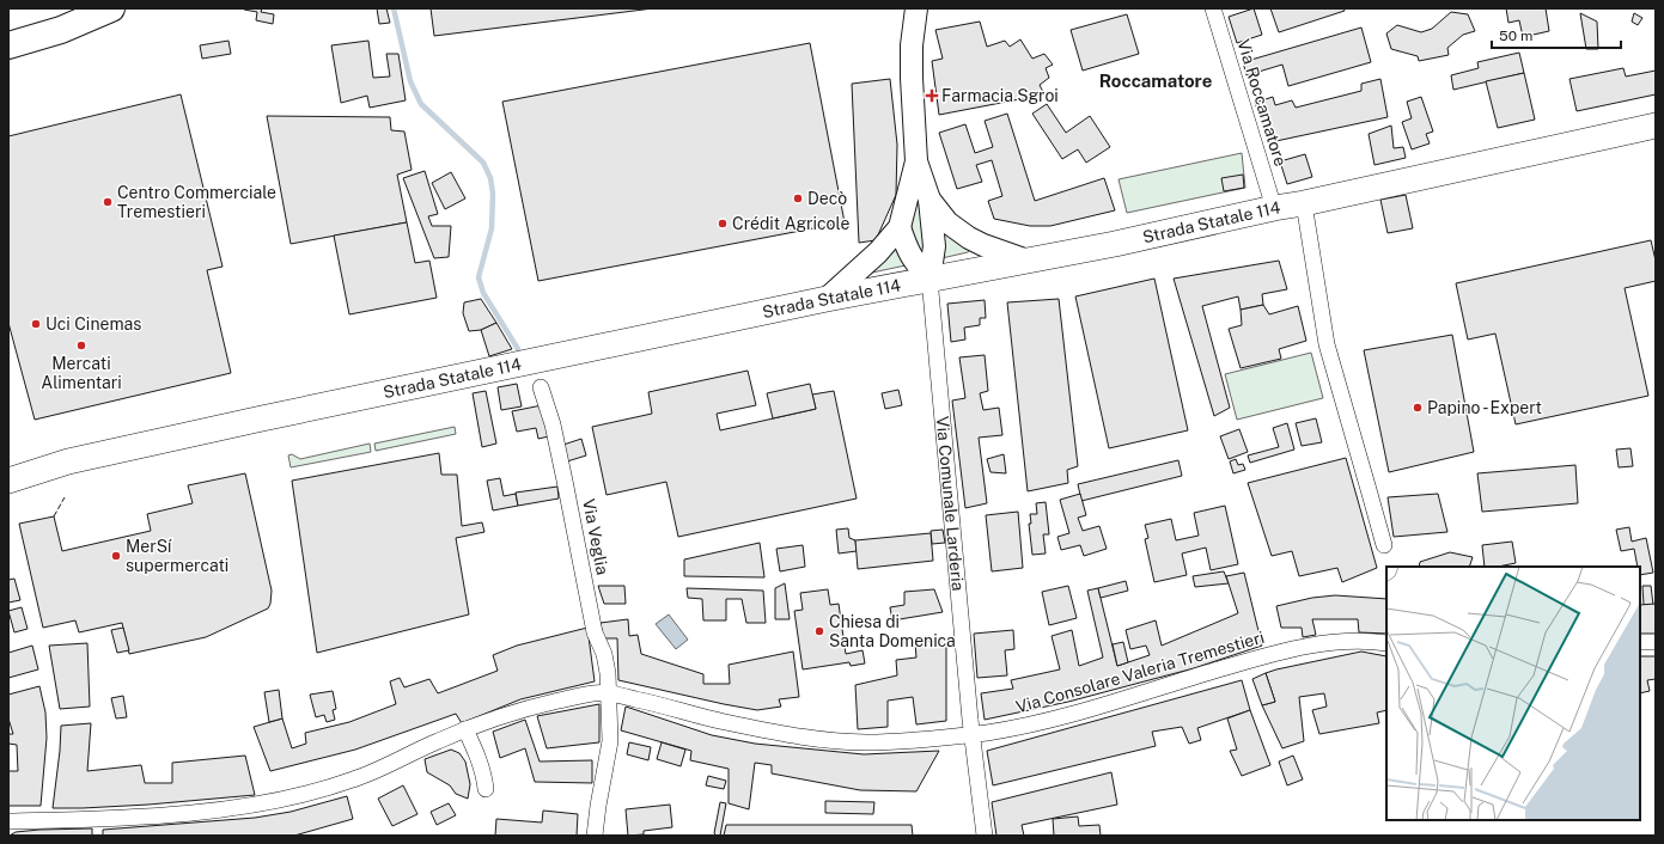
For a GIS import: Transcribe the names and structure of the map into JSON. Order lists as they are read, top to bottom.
{
  "streets": {
    "main road": ["Strada Statale 114"],
    "street": [
      "Via Roccamatore",
      "Via Comunale Larderia",
      "Via Veglia",
      "Via Consolare Valeria Tremestieri"
    ]
  },
  "crossings": [
    ["Via Roccamatore", "Strada Statale 114"],
    ["Strada Statale 114", "Via Comunale Larderia"],
    ["Via Comunale Larderia", "Via Consolare Valeria Tremestieri"],
    ["Via Veglia", "Via Consolare Valeria Tremestieri"]
  ],
  "districts": ["Roccamatore"],
  "places": {
    "health": ["Farmacia Sgroi"],
    "other": [
      "Decò",
      "Centro Commerciale Tremestieri",
      "Crédit Agricole",
      "Uci Cinemas",
      "Mercati Alimentari",
      "Papino - Expert",
      "MerSí supermercati",
      "Chiesa di Santa Domenica"
    ]
  },
  "scale_bar": "50 m"
}
